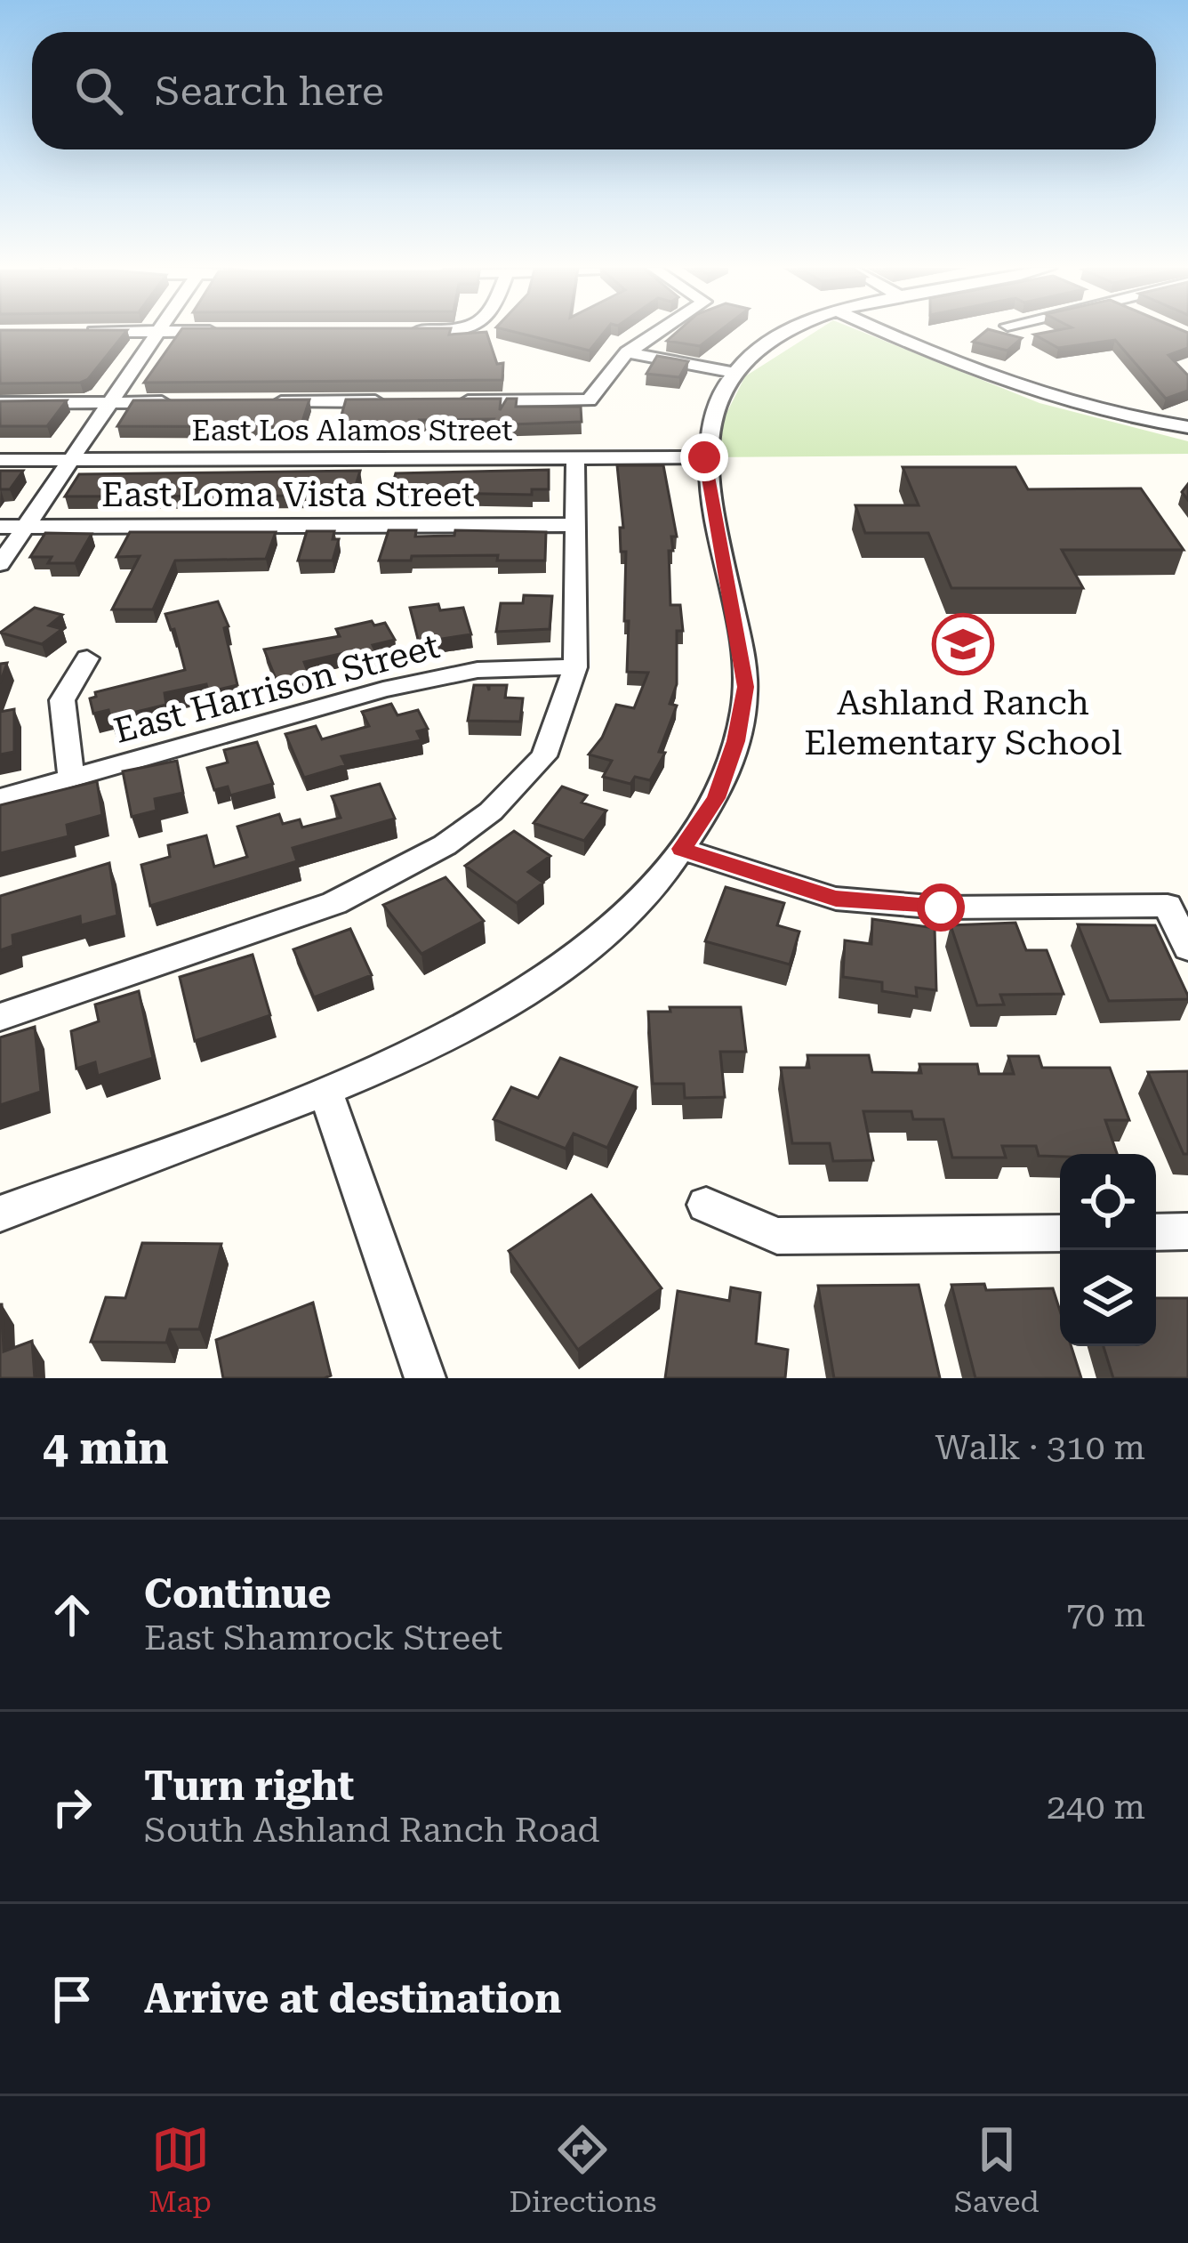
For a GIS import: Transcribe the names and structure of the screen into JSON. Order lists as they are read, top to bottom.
{
  "streets": {
    "street": ["East Los Alamos Street", "East Loma Vista Street", "East Harrison Street"]
  },
  "places": {
    "school or university": ["Ashland Ranch Elementary School"]
  },
  "page": {
    "search": "Search here",
    "heading": ["4 min", "Walk · 310 m"],
    "list": [
      ["Continue", "East Shamrock Street", "70 m"],
      ["Turn right", "South Ashland Ranch Road", "240 m"],
      "Arrive at destination"
    ],
    "nav": ["Map", "Directions", "Saved"]
  }
}
